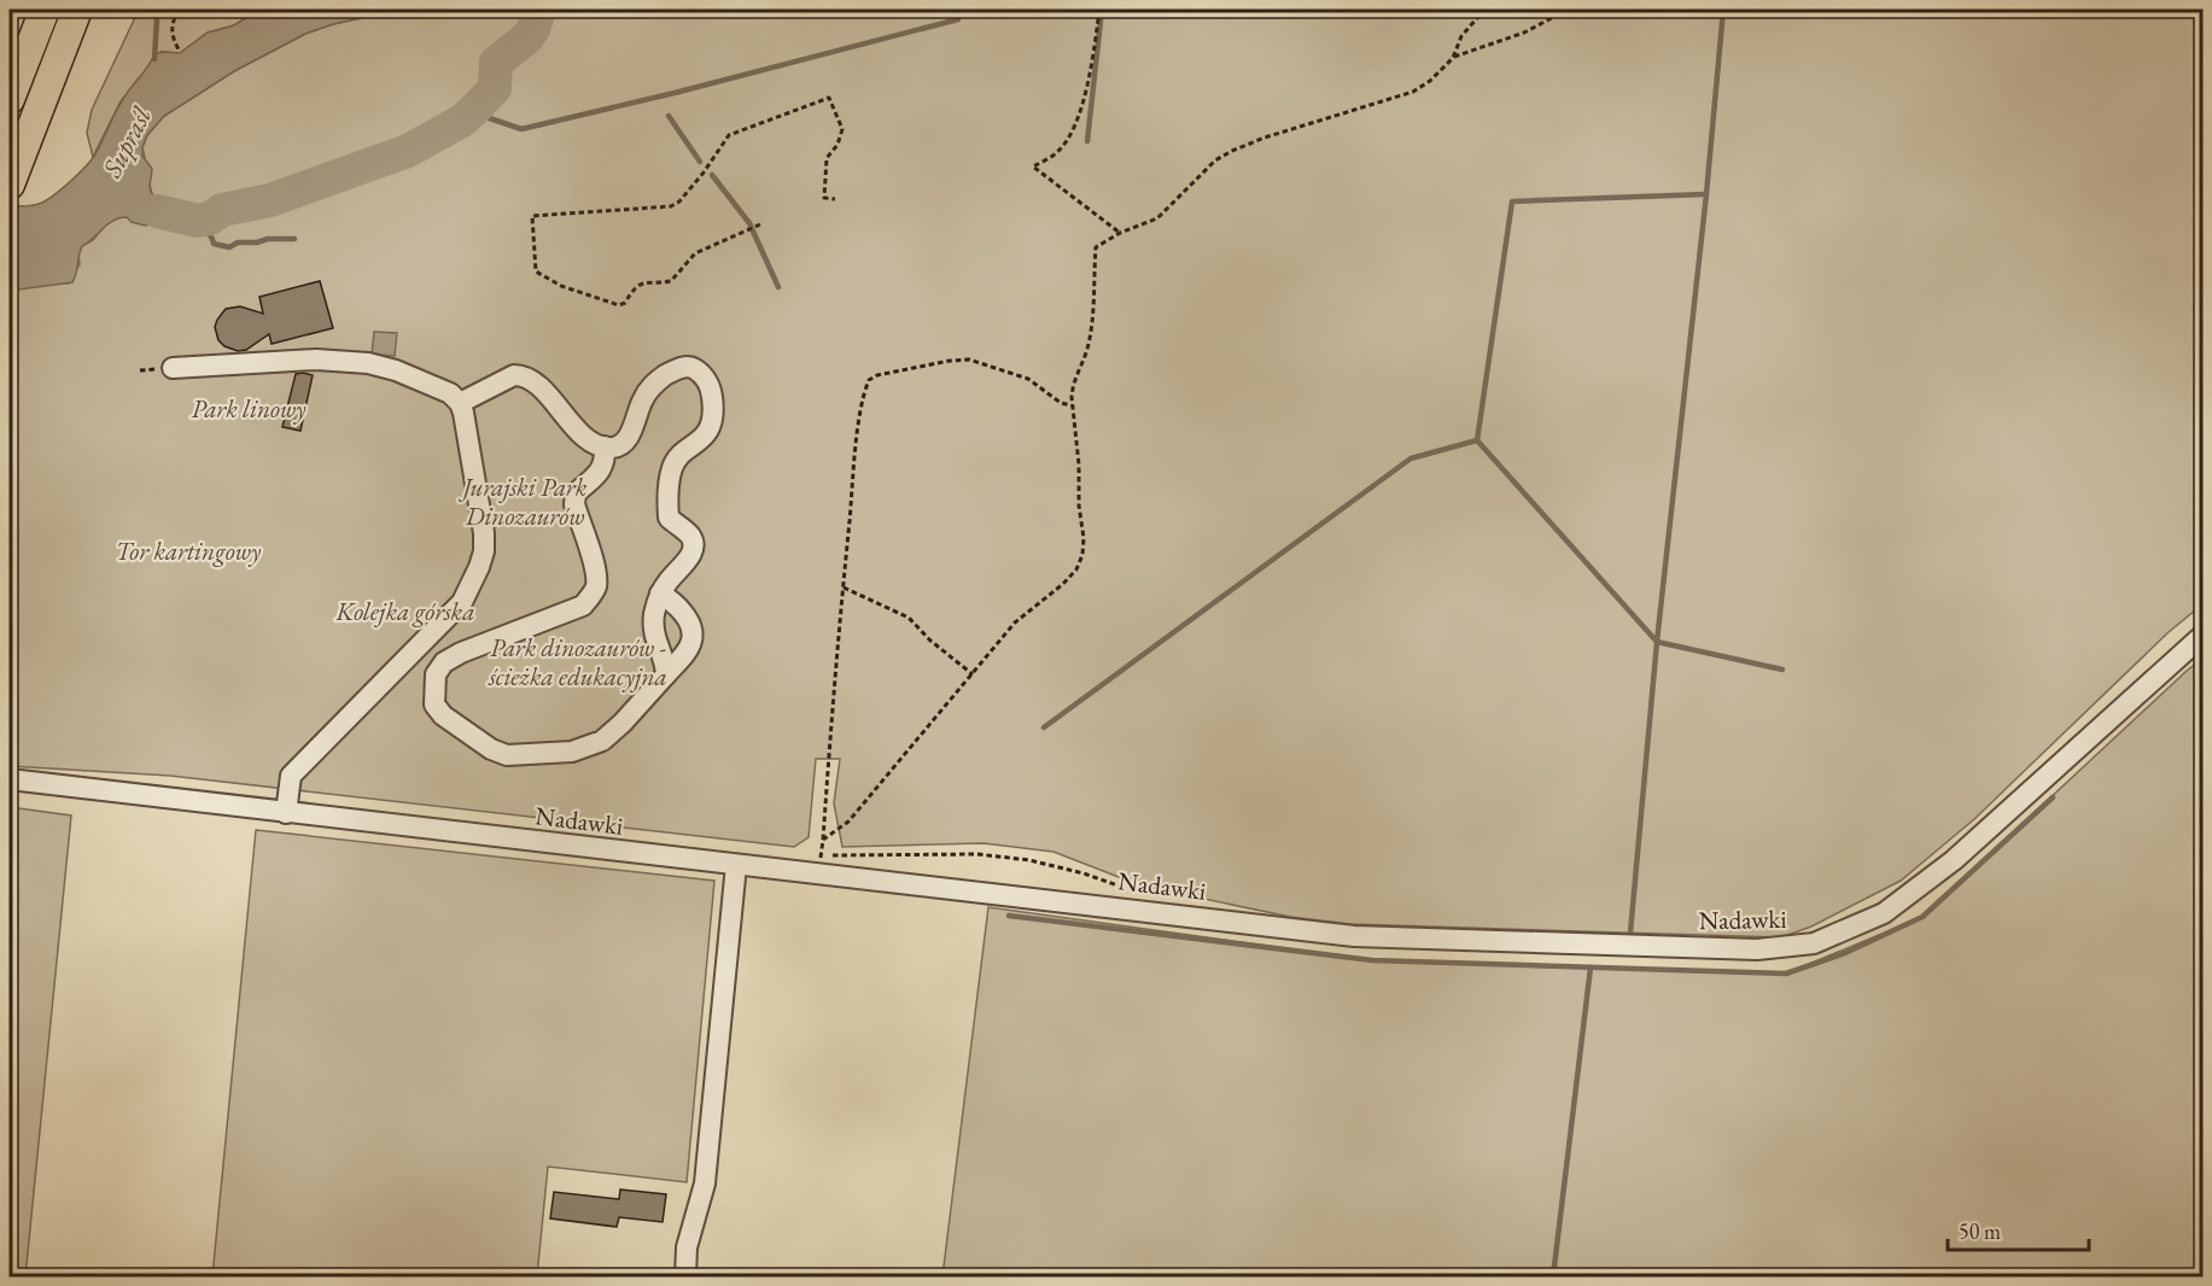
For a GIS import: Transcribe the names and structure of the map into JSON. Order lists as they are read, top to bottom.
{
  "streets": {
    "street": ["Nadawki"]
  },
  "water": ["Supraśl"],
  "parks": [
    "Park linowy",
    "Jurajski Park Dinozaurów",
    "Tor kartingowy",
    "Kolejka górska",
    "Park dinozaurów - ścieżka edukacyjna"
  ],
  "scale_bar": "50 m"
}
